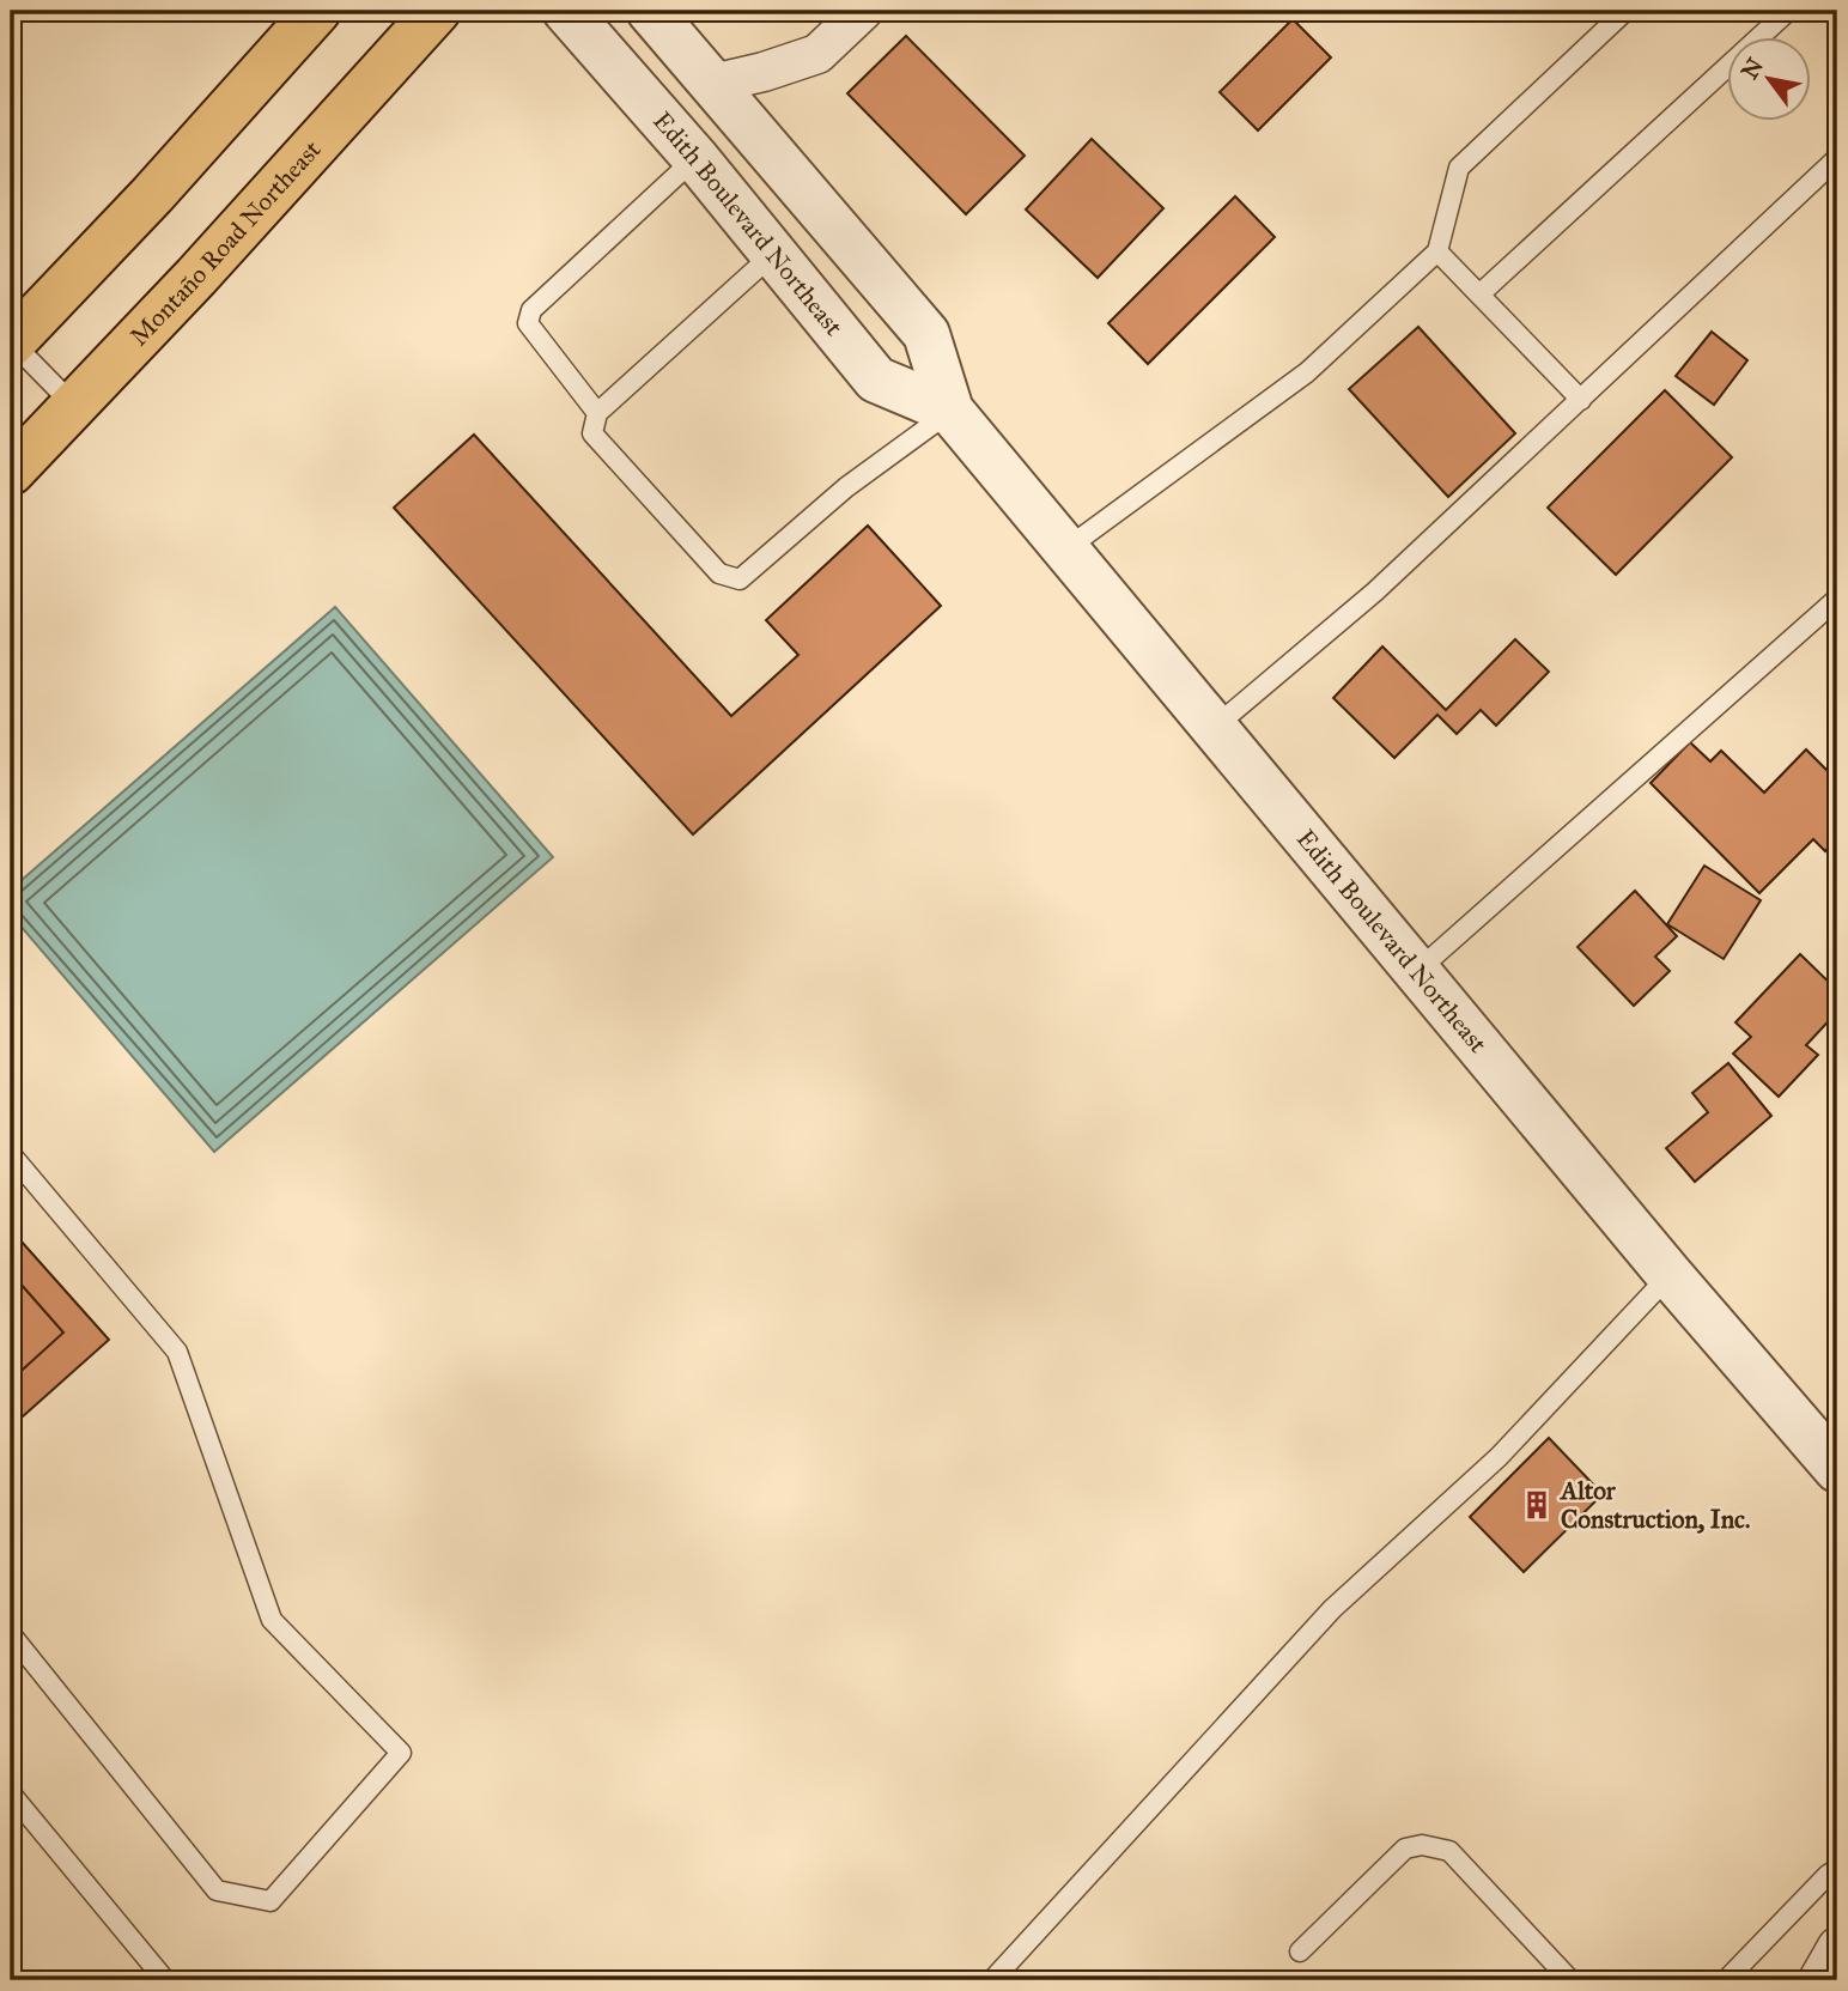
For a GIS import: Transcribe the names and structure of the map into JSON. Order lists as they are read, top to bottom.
{
  "streets": {
    "main road": ["Montaño Road Northeast"],
    "street": ["Edith Boulevard Northeast"]
  },
  "places": {
    "building": ["Altor Construction, Inc."]
  },
  "north": "top left"
}
